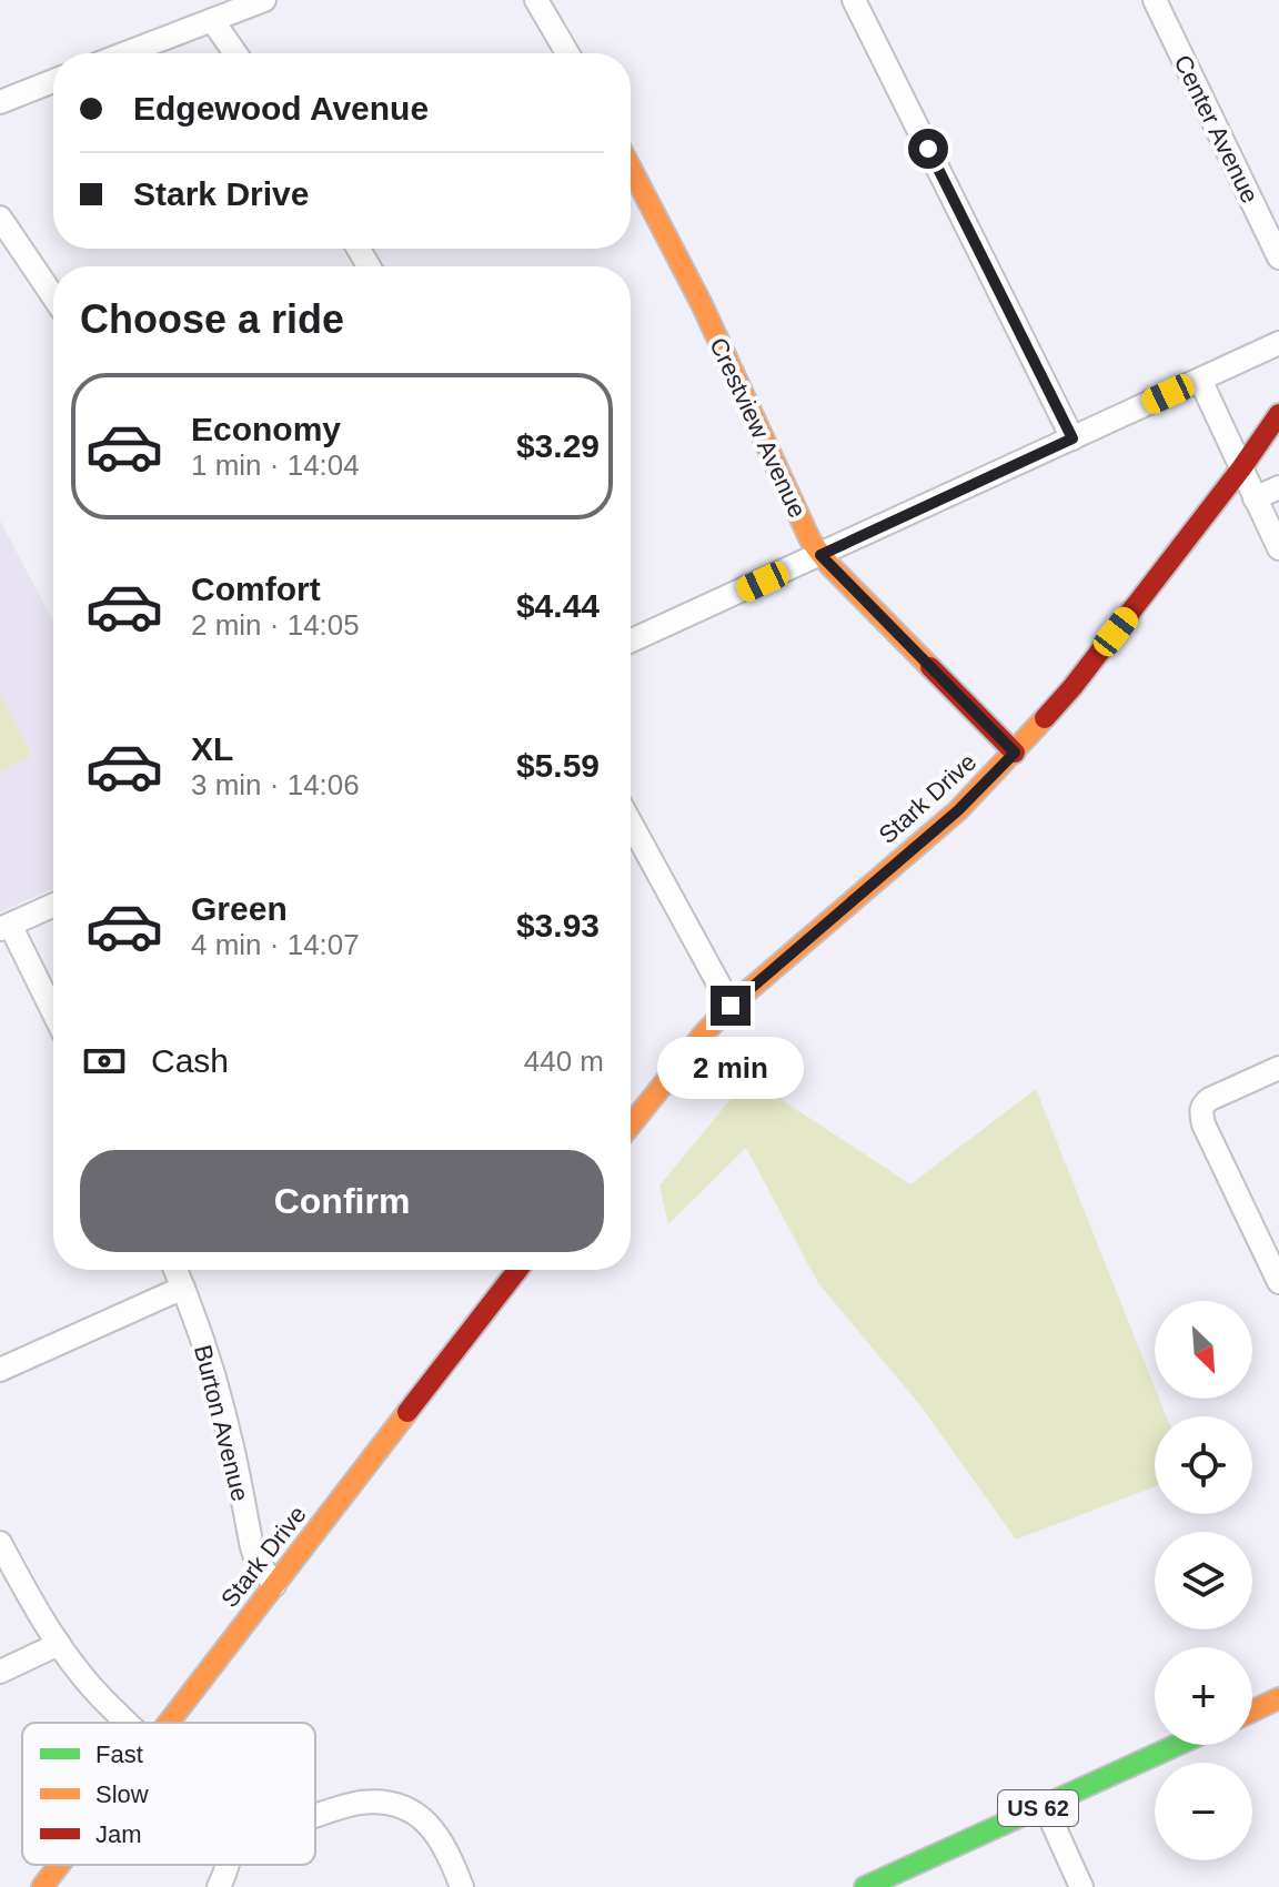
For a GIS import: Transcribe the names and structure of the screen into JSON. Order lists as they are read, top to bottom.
{
  "streets": {
    "main road": ["Crestview Avenue", "Stark Drive", "US 62"],
    "street": ["Center Avenue", "Burton Avenue"]
  },
  "crossings": [
    ["Crestview Avenue", "Stark Drive"],
    ["Stark Drive", "Burton Avenue"]
  ],
  "legend": ["Fast", "Slow", "Jam"],
  "north": "bottom right",
  "page": {
    "banner": ["Edgewood Avenue", "Stark Drive"],
    "heading": "Choose a ride",
    "list": [
      {
        "name": "Economy",
        "note": "1 min · 14:04",
        "value": "$3.29"
      },
      {
        "name": "Comfort",
        "note": "2 min · 14:05",
        "value": "$4.44"
      },
      {
        "name": "XL",
        "note": "3 min · 14:06",
        "value": "$5.59"
      },
      {
        "name": "Green",
        "note": "4 min · 14:07",
        "value": "$3.93"
      }
    ],
    "pay": ["Cash", "440 m"],
    "bubble": "2 min",
    "buttons": "Confirm",
    "map_buttons": ["+", "−"]
  }
}
